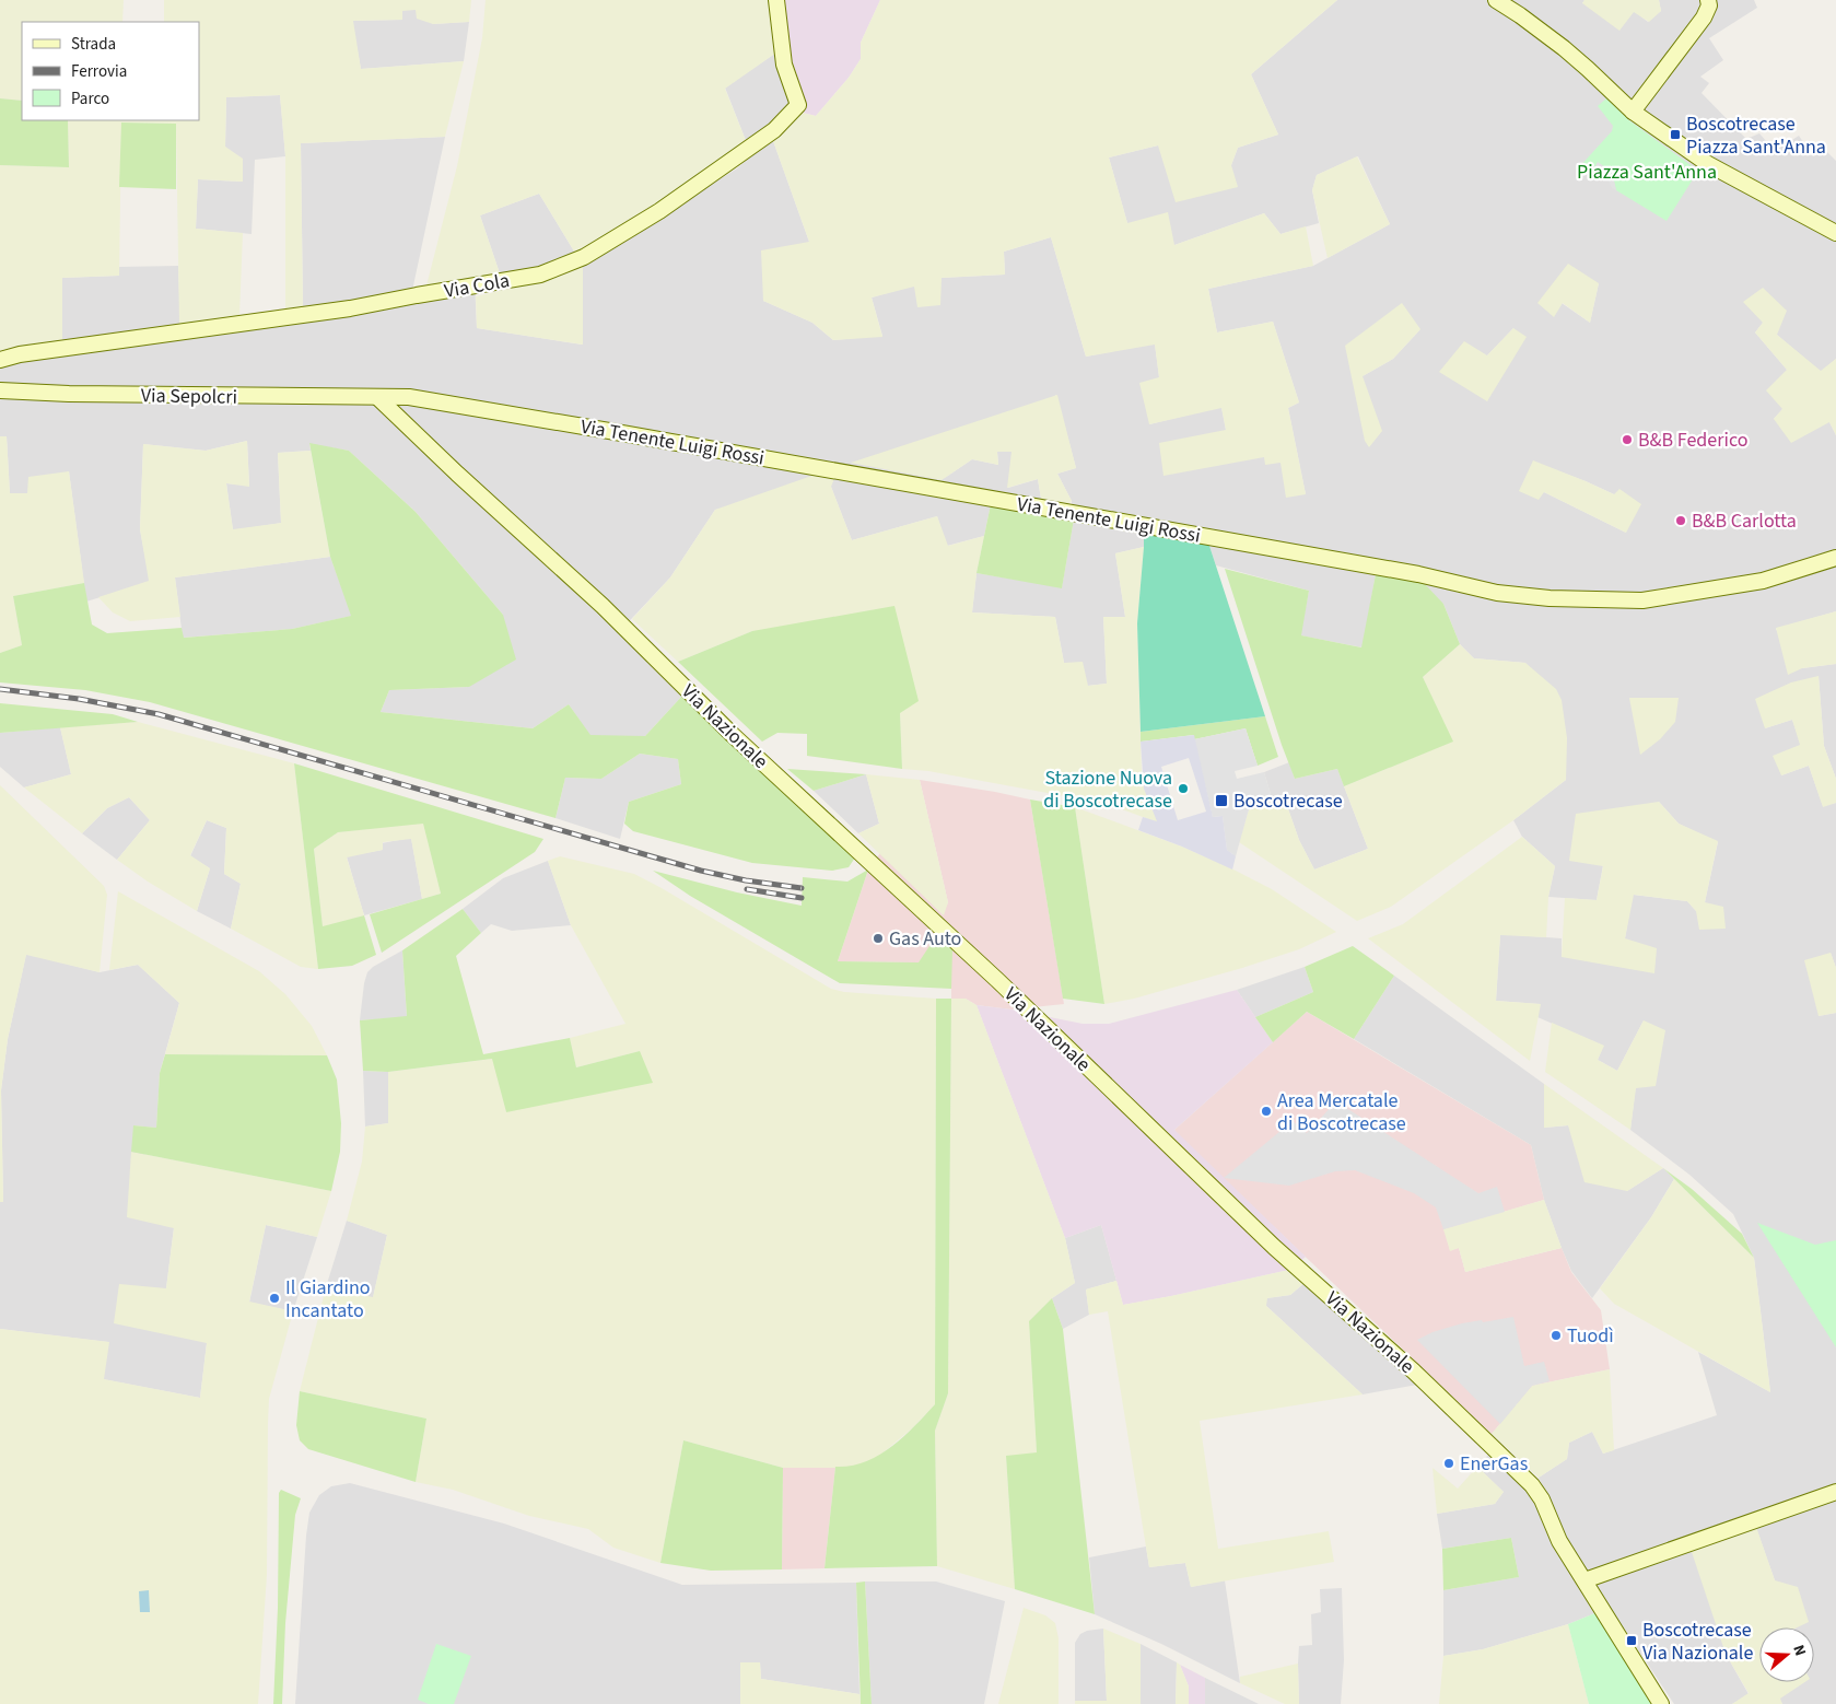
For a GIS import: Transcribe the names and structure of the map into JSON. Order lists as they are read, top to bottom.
{
  "streets": {
    "street": [
      "Via Cola",
      "Via Sepolcri",
      "Via Tenente Luigi Rossi",
      "Via Nazionale"
    ]
  },
  "crossings": [
    ["Via Sepolcri", "Via Tenente Luigi Rossi"],
    ["Via Sepolcri", "Via Nazionale"],
    ["Via Tenente Luigi Rossi", "Via Nazionale"]
  ],
  "parks": ["Piazza Sant'Anna"],
  "places": {
    "transit": ["Boscotrecase Piazza Sant'Anna", "Boscotrecase", "Boscotrecase Via Nazionale"],
    "other": [
      "B&B Federico",
      "B&B Carlotta",
      "Stazione Nuova di Boscotrecase",
      "Gas Auto",
      "Area Mercatale di Boscotrecase",
      "Il Giardino Incantato",
      "Tuodì",
      "EnerGas"
    ]
  },
  "legend": ["Strada", "Ferrovia", "Parco"],
  "north": "right"
}
